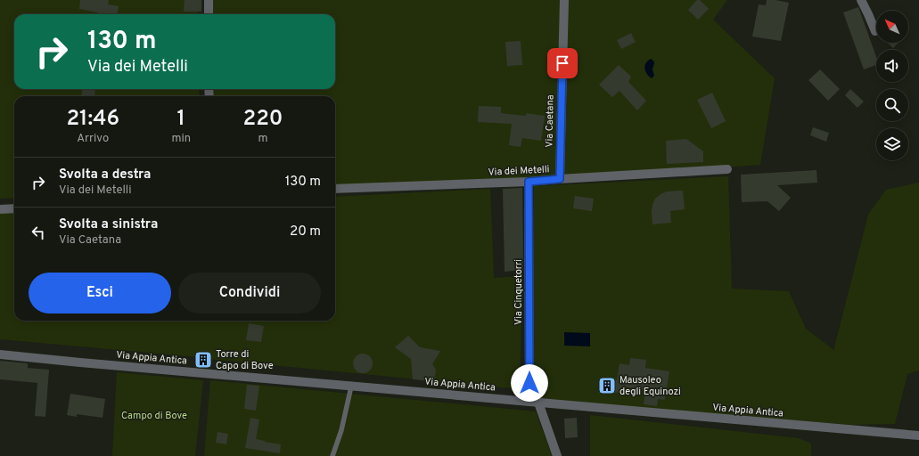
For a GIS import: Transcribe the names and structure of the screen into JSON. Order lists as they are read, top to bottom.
{
  "streets": {
    "street": [
      "Via Caetana",
      "Via dei Metelli",
      "Via Cinquetorri",
      "Via Appia Antica"
    ]
  },
  "crossings": [
    ["Via Caetana", "Via dei Metelli"],
    ["Via dei Metelli", "Via Cinquetorri"],
    ["Via Cinquetorri", "Via Appia Antica"]
  ],
  "parks": ["Campo di Bove"],
  "places": {
    "building": ["Torre di Capo di Bove", "Mausoleo degli Equinozi"]
  },
  "north": "top left",
  "page": {
    "turn": ["130 m", "Via dei Metelli"],
    "eta": [
      "21:46",
      "Arrivo",
      "1",
      "min",
      "220",
      "m"
    ],
    "list": [
      {
        "name": "Svolta a destra",
        "note": "Via dei Metelli",
        "value": "130 m"
      },
      {
        "name": "Svolta a sinistra",
        "note": "Via Caetana",
        "value": "20 m"
      }
    ],
    "buttons": ["Esci", "Condividi"]
  }
}
